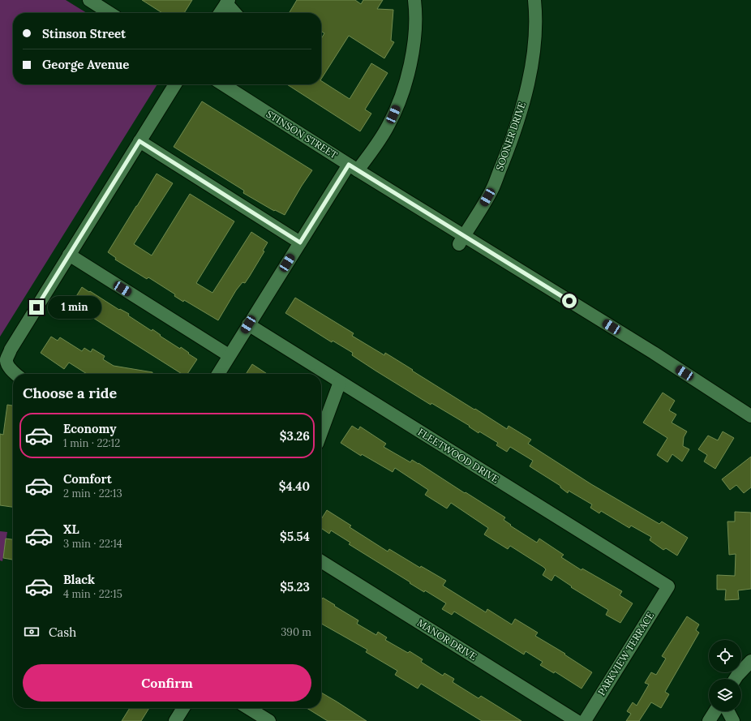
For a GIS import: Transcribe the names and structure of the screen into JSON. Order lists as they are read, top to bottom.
{
  "streets": {
    "street": [
      "STINSON STREET",
      "SOONER DRIVE",
      "FLEETWOOD DRIVE",
      "MANOR DRIVE",
      "PARKVIEW TERRACE"
    ]
  },
  "crossings": [
    ["STINSON STREET", "SOONER DRIVE"],
    ["FLEETWOOD DRIVE", "PARKVIEW TERRACE"]
  ],
  "page": {
    "banner": ["Stinson Street", "George Avenue"],
    "bubble": "1 min",
    "heading": "Choose a ride",
    "list": [
      {
        "name": "Economy",
        "note": "1 min · 22:12",
        "value": "$3.26"
      },
      {
        "name": "Comfort",
        "note": "2 min · 22:13",
        "value": "$4.40"
      },
      {
        "name": "XL",
        "note": "3 min · 22:14",
        "value": "$5.54"
      },
      {
        "name": "Black",
        "note": "4 min · 22:15",
        "value": "$5.23"
      }
    ],
    "pay": ["Cash", "390 m"],
    "buttons": "Confirm"
  }
}
